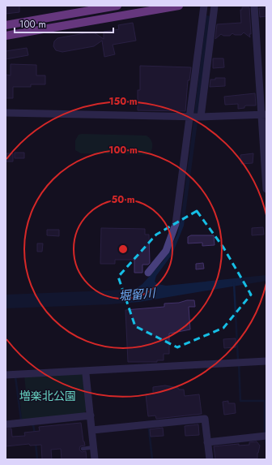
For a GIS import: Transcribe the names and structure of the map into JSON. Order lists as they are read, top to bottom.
{
  "water": ["堀留川"],
  "parks": ["増楽北公園"],
  "scale_bar": "100 m",
  "rings": ["150 m", "100 m", "50 m"]
}
